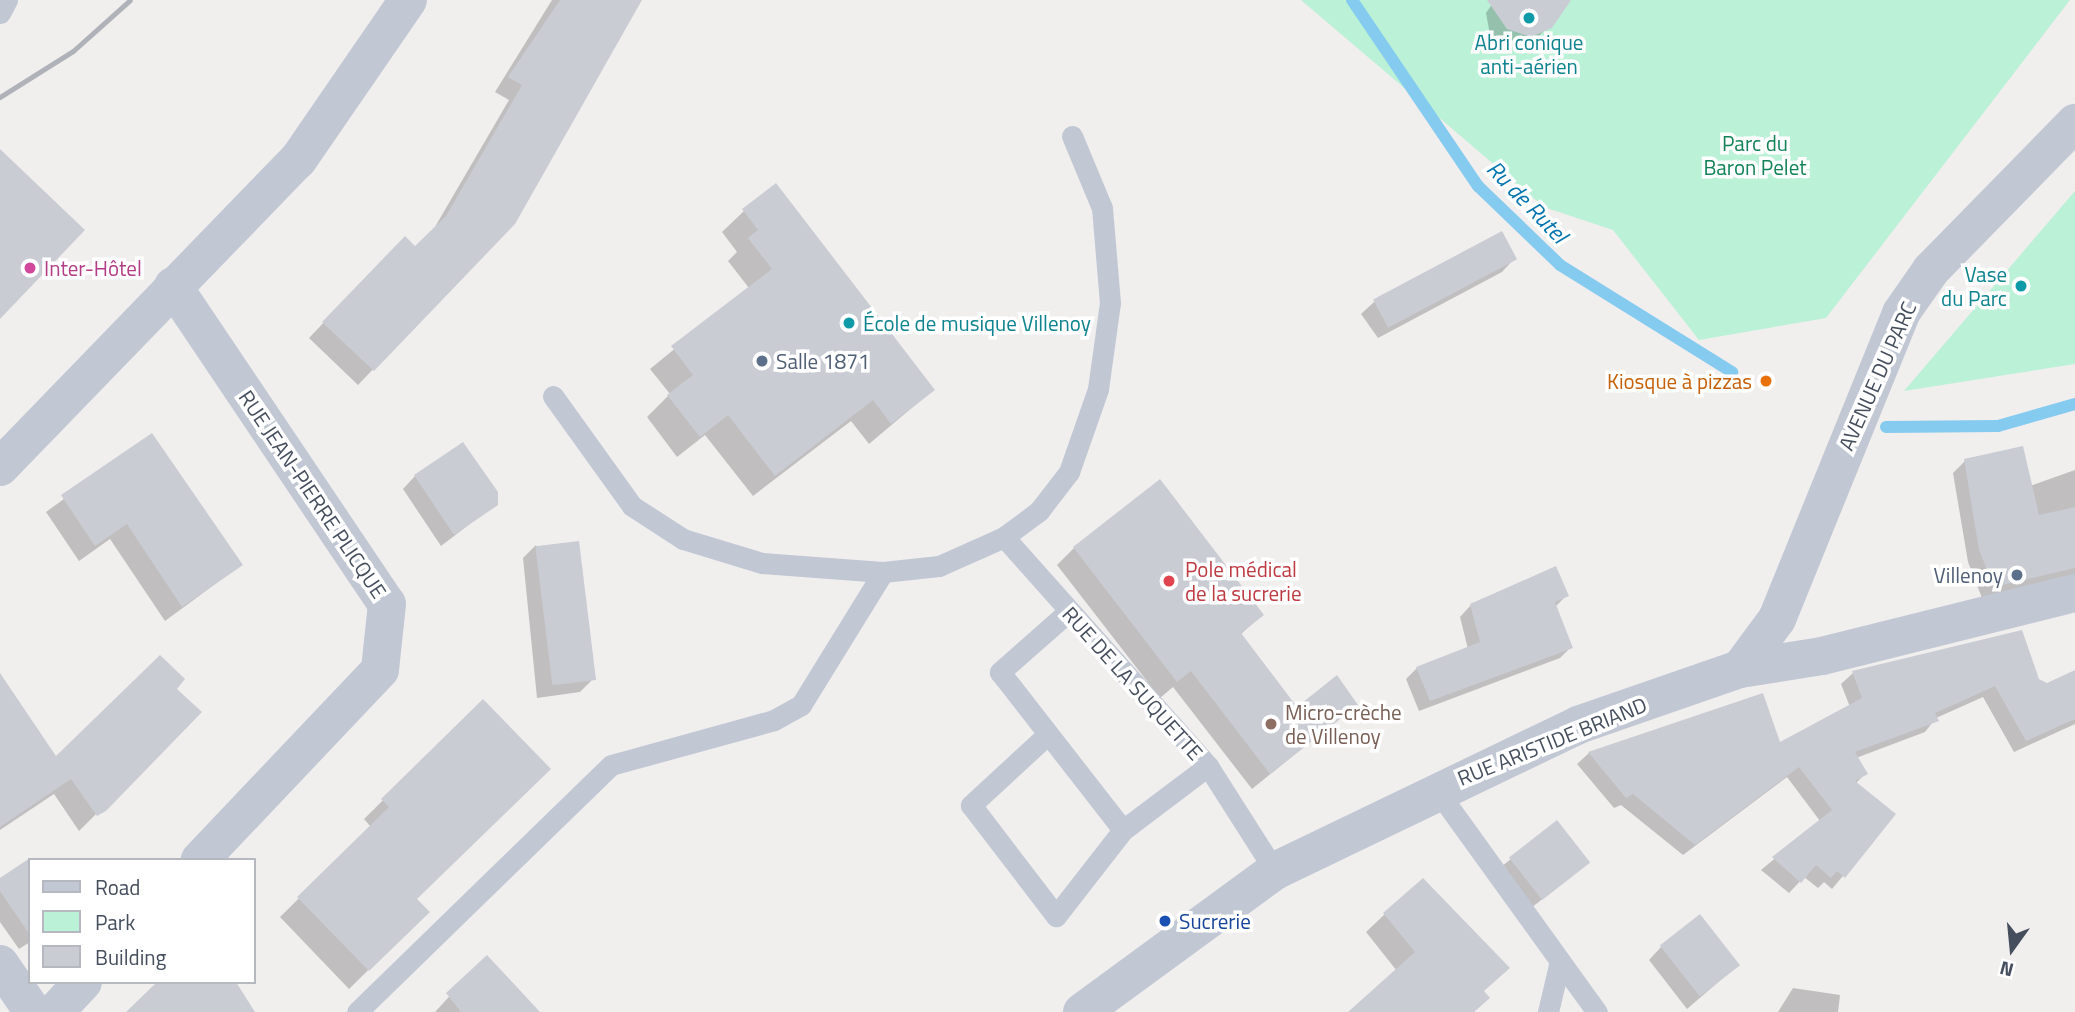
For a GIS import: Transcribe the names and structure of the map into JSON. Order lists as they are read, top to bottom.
{
  "streets": {
    "street": ["AVENUE DU PARC", "RUE JEAN-PIERRE PLICQUE", "RUE ARISTIDE BRIAND"],
    "lane": ["RUE DE LA SUQUETTE"]
  },
  "crossings": [
    ["AVENUE DU PARC", "RUE ARISTIDE BRIAND"],
    ["RUE DE LA SUQUETTE", "RUE ARISTIDE BRIAND"]
  ],
  "water": ["Ru de Rutel"],
  "parks": ["Parc du Baron Pelet"],
  "places": [
    "Abri conique anti-aérien",
    "Inter-Hôtel",
    "Vase du Parc",
    "École de musique Villenoy",
    "Salle 1871",
    "Kiosque à pizzas",
    "Villenoy",
    "Pole médical de la sucrerie",
    "Micro-crèche de Villenoy",
    "Sucrerie"
  ],
  "legend": ["Road", "Park", "Building"],
  "north": "bottom"
}
